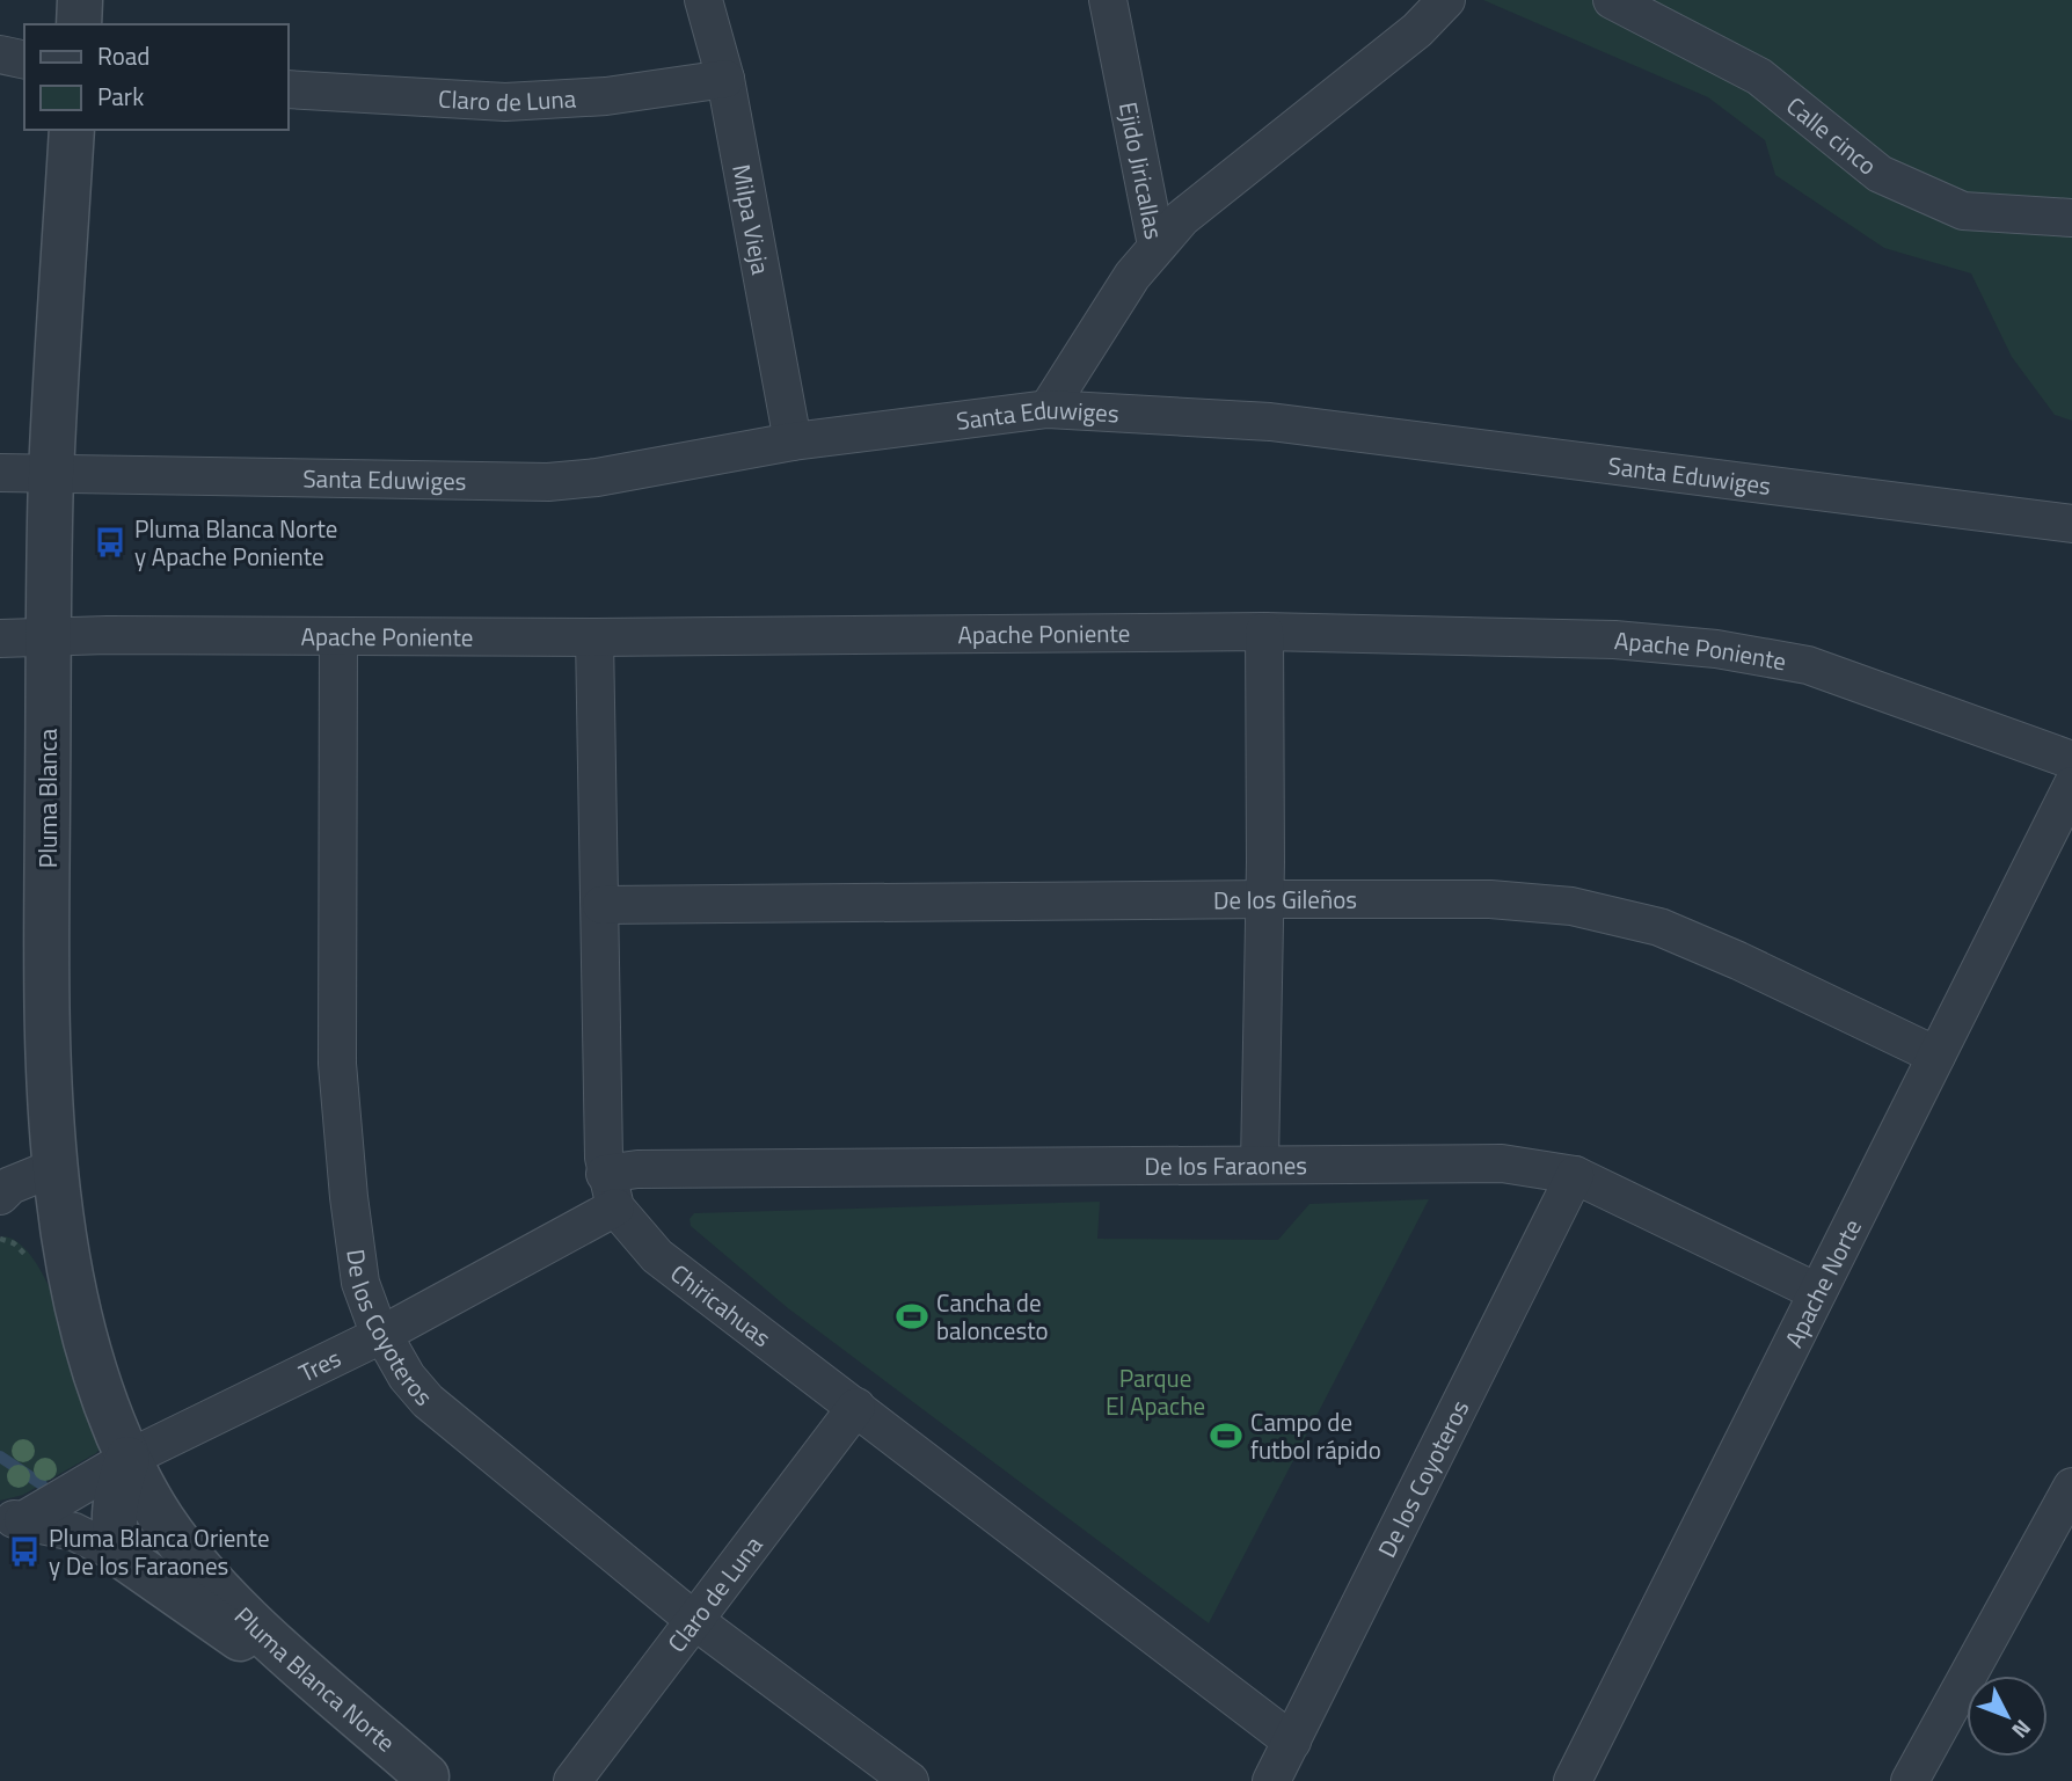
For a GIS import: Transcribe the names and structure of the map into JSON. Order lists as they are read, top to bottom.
{
  "streets": {
    "street": [
      "Claro de Luna",
      "Calle cinco",
      "Ejido Jiricallas",
      "Milpa Vieja",
      "Santa Eduwiges",
      "Apache Poniente",
      "Pluma Blanca",
      "De los Gileños",
      "De los Faraones",
      "Apache Norte",
      "Chiricahuas",
      "De los Coyoteros",
      "Tres",
      "Pluma Blanca Norte"
    ]
  },
  "crossings": [
    ["Claro de Luna", "Milpa Vieja"],
    ["Claro de Luna", "Chiricahuas"],
    ["Claro de Luna", "De los Coyoteros"],
    ["Ejido Jiricallas", "Santa Eduwiges"],
    ["Milpa Vieja", "Santa Eduwiges"],
    ["Santa Eduwiges", "Pluma Blanca"],
    ["Apache Poniente", "Pluma Blanca"],
    ["Apache Poniente", "De los Coyoteros"],
    ["Pluma Blanca", "Tres"],
    ["Pluma Blanca", "Pluma Blanca Norte"],
    ["De los Gileños", "Apache Norte"],
    ["De los Faraones", "Apache Norte"],
    ["De los Faraones", "Chiricahuas"],
    ["De los Faraones", "De los Coyoteros"],
    ["De los Faraones", "Tres"],
    ["Chiricahuas", "De los Coyoteros"],
    ["Chiricahuas", "Tres"],
    ["De los Coyoteros", "Tres"],
    ["Tres", "Pluma Blanca Norte"]
  ],
  "parks": ["Parque El Apache"],
  "places": {
    "bus stop": ["Pluma Blanca Norte y Apache Poniente", "Pluma Blanca Oriente y De los Faraones"],
    "sports": ["Cancha de baloncesto", "Campo de futbol rápido"]
  },
  "legend": ["Road", "Park"],
  "north": "bottom right"
}
